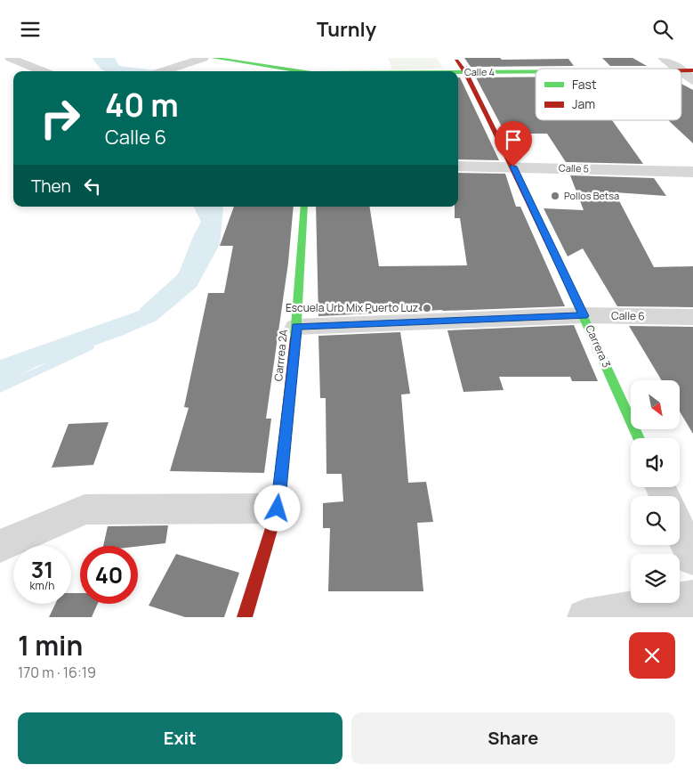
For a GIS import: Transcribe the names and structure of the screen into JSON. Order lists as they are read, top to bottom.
{
  "streets": {
    "street": [
      "Calle 4",
      "Calle 5",
      "Calle 6",
      "Carrera 3",
      "Carrrea 2A"
    ]
  },
  "crossings": [
    ["Calle 4", "Carrera 3"],
    ["Calle 5", "Carrera 3"],
    ["Calle 6", "Carrera 3"],
    ["Calle 6", "Carrrea 2A"]
  ],
  "places": ["Pollos Betsa", "Escuela Urb Mix Puerto Luz"],
  "legend": ["Fast", "Jam"],
  "north": "bottom right",
  "page": {
    "header": "Turnly",
    "turn": ["40 m", "Calle 6"],
    "then": "Then",
    "speed": "31 km/h",
    "limit": "40",
    "heading": ["1 min", "170 m · 16:19"],
    "buttons": ["Exit", "Share"]
  }
}
